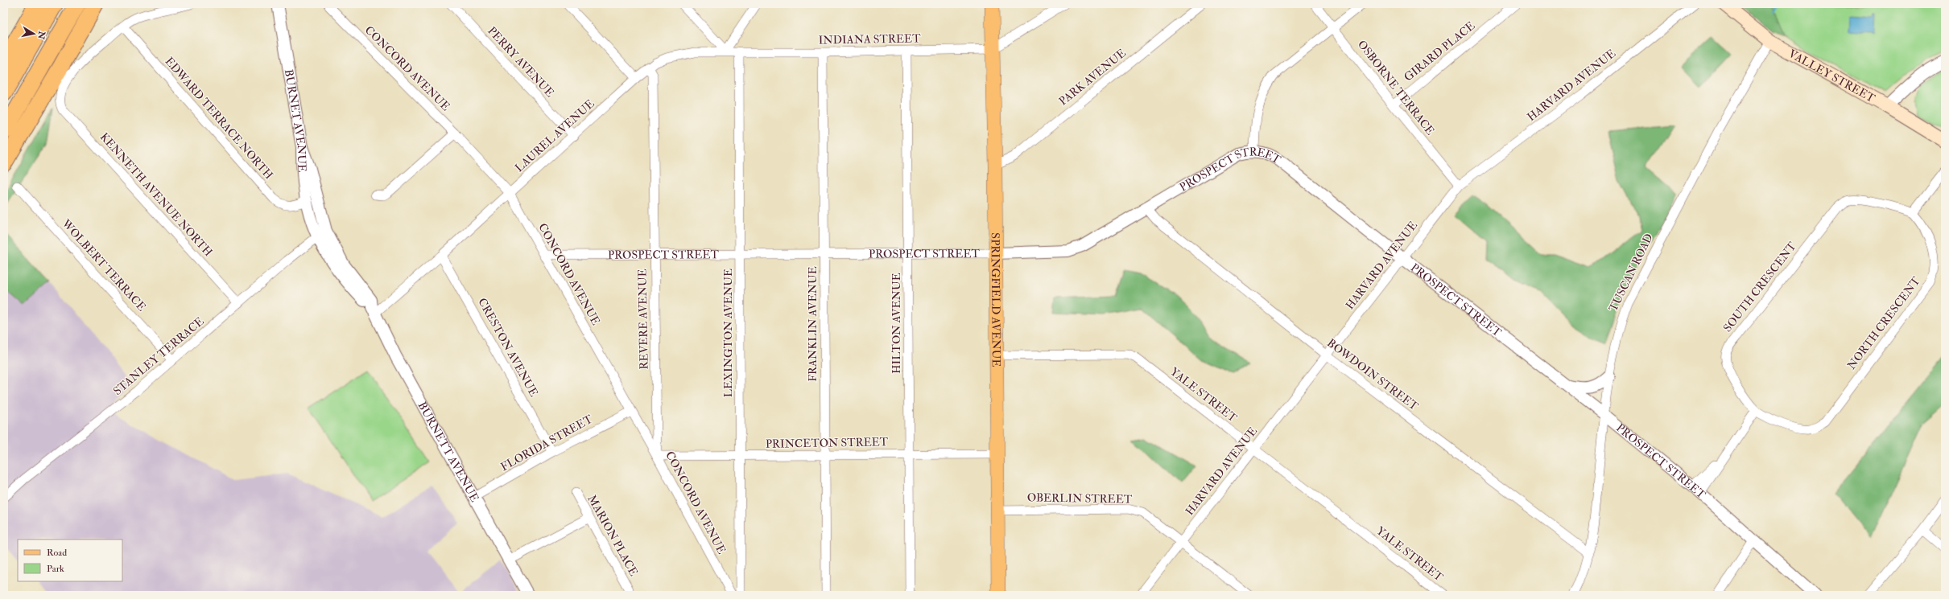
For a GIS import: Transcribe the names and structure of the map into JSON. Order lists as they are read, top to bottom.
{
  "streets": {
    "main road": ["VALLEY STREET", "SPRINGFIELD AVENUE"],
    "street": [
      "INDIANA STREET",
      "GIRARD PLACE",
      "PERRY AVENUE",
      "CONCORD AVENUE",
      "PARK AVENUE",
      "HARVARD AVENUE",
      "OSBORNE TERRACE",
      "EDWARD TERRACE NORTH",
      "BURNET AVENUE",
      "LAUREL AVENUE",
      "PROSPECT STREET",
      "KENNETH AVENUE NORTH",
      "WOLBERT TERRACE",
      "TUSCAN ROAD",
      "SOUTH CRESCENT",
      "REVERE AVENUE",
      "HILTON AVENUE",
      "NORTH CRESCENT",
      "FRANKLIN AVENUE",
      "LEXINGTON AVENUE",
      "CRESTON AVENUE",
      "STANLEY TERRACE",
      "BOWDOIN STREET",
      "YALE STREET",
      "FLORIDA STREET",
      "PRINCETON STREET",
      "BURNETT AVENUE",
      "OBERLIN STREET",
      "MARION PLACE"
    ]
  },
  "crossings": [
    ["INDIANA STREET", "LAUREL AVENUE"],
    ["INDIANA STREET", "SPRINGFIELD AVENUE"],
    ["INDIANA STREET", "HILTON AVENUE"],
    ["INDIANA STREET", "FRANKLIN AVENUE"],
    ["INDIANA STREET", "LEXINGTON AVENUE"],
    ["GIRARD PLACE", "OSBORNE TERRACE"],
    ["PERRY AVENUE", "LAUREL AVENUE"],
    ["CONCORD AVENUE", "LAUREL AVENUE"],
    ["CONCORD AVENUE", "PROSPECT STREET"],
    ["CONCORD AVENUE", "REVERE AVENUE"],
    ["CONCORD AVENUE", "FLORIDA STREET"],
    ["CONCORD AVENUE", "PRINCETON STREET"],
    ["VALLEY STREET", "TUSCAN ROAD"],
    ["PARK AVENUE", "SPRINGFIELD AVENUE"],
    ["HARVARD AVENUE", "OSBORNE TERRACE"],
    ["HARVARD AVENUE", "PROSPECT STREET"],
    ["HARVARD AVENUE", "BOWDOIN STREET"],
    ["HARVARD AVENUE", "YALE STREET"],
    ["HARVARD AVENUE", "OBERLIN STREET"],
    ["EDWARD TERRACE NORTH", "BURNET AVENUE"],
    ["EDWARD TERRACE NORTH", "KENNETH AVENUE NORTH"],
    ["BURNET AVENUE", "STANLEY TERRACE"],
    ["BURNET AVENUE", "BURNETT AVENUE"],
    ["LAUREL AVENUE", "REVERE AVENUE"],
    ["LAUREL AVENUE", "CRESTON AVENUE"],
    ["LAUREL AVENUE", "BURNETT AVENUE"],
    ["PROSPECT STREET", "TUSCAN ROAD"],
    ["PROSPECT STREET", "SPRINGFIELD AVENUE"],
    ["PROSPECT STREET", "REVERE AVENUE"],
    ["PROSPECT STREET", "HILTON AVENUE"],
    ["PROSPECT STREET", "FRANKLIN AVENUE"],
    ["PROSPECT STREET", "LEXINGTON AVENUE"],
    ["PROSPECT STREET", "BOWDOIN STREET"],
    ["KENNETH AVENUE NORTH", "STANLEY TERRACE"],
    ["WOLBERT TERRACE", "STANLEY TERRACE"],
    ["TUSCAN ROAD", "BOWDOIN STREET"],
    ["SOUTH CRESCENT", "NORTH CRESCENT"],
    ["SPRINGFIELD AVENUE", "YALE STREET"],
    ["SPRINGFIELD AVENUE", "PRINCETON STREET"],
    ["SPRINGFIELD AVENUE", "OBERLIN STREET"],
    ["REVERE AVENUE", "PRINCETON STREET"],
    ["HILTON AVENUE", "PRINCETON STREET"],
    ["FRANKLIN AVENUE", "PRINCETON STREET"],
    ["LEXINGTON AVENUE", "PRINCETON STREET"],
    ["CRESTON AVENUE", "FLORIDA STREET"],
    ["STANLEY TERRACE", "BURNETT AVENUE"],
    ["FLORIDA STREET", "BURNETT AVENUE"]
  ],
  "legend": ["Road", "Park"],
  "north": "right"
}
